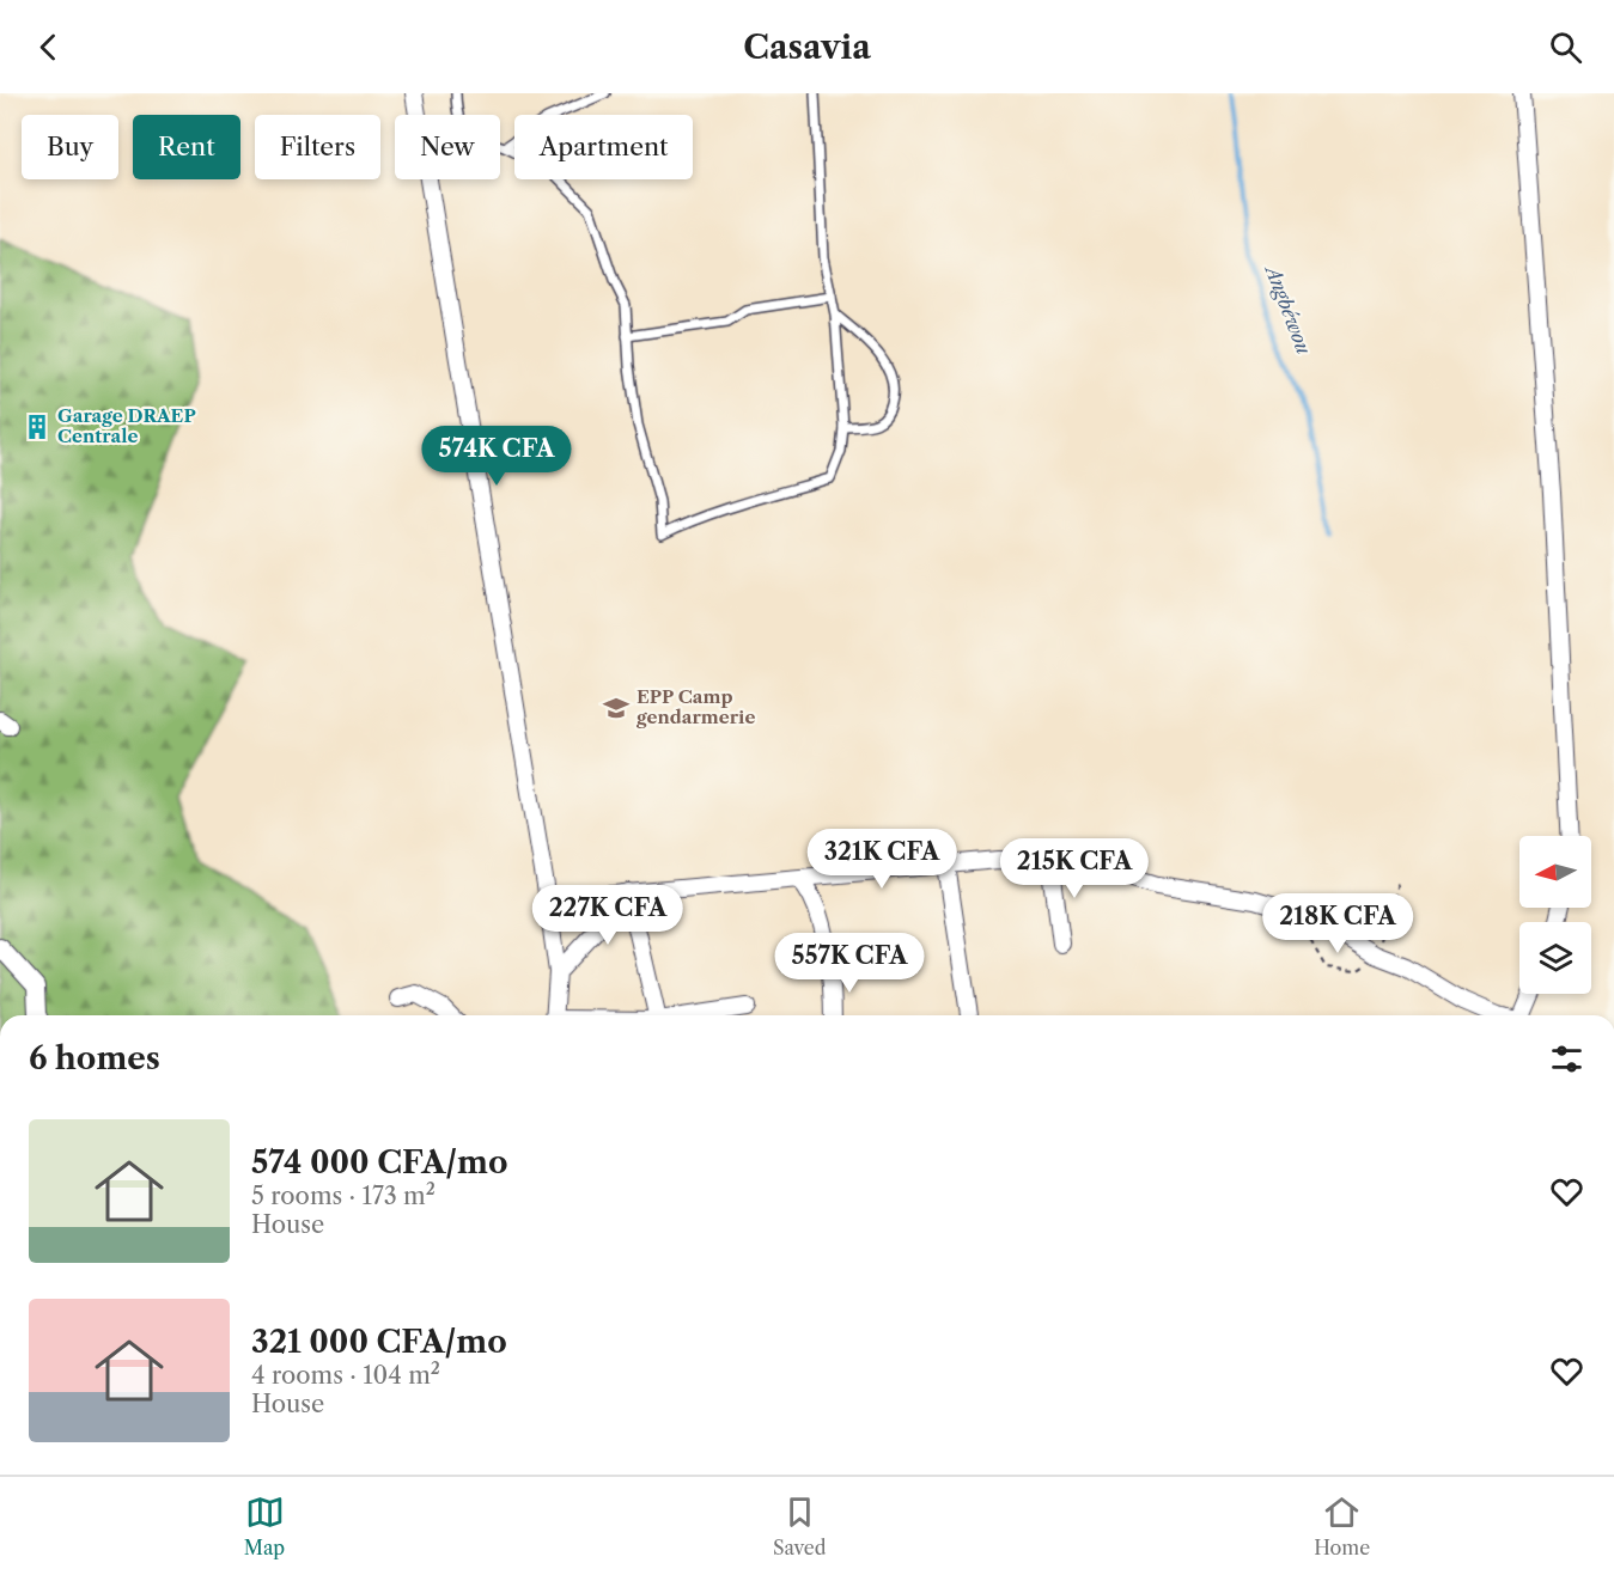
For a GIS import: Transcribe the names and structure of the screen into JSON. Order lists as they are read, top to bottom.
{
  "water": ["Angbéwou"],
  "places": {
    "building": ["Garage DRAEP Centrale"],
    "school or university": ["EPP Camp gendarmerie"]
  },
  "north": "left",
  "page": {
    "header": "Casavia",
    "chip": [
      "Buy",
      "Rent",
      "Filters",
      "New",
      "Apartment"
    ],
    "price": [
      "574K CFA",
      "321K CFA",
      "215K CFA",
      "227K CFA",
      "218K CFA",
      "557K CFA"
    ],
    "heading": "6 homes",
    "list": [
      {
        "name": "574 000 CFA/mo",
        "note": "5 rooms · 173 m² · House"
      },
      {
        "name": "321 000 CFA/mo",
        "note": "4 rooms · 104 m² · House"
      }
    ],
    "tabs": ["Map", "Saved", "Home"]
  }
}
